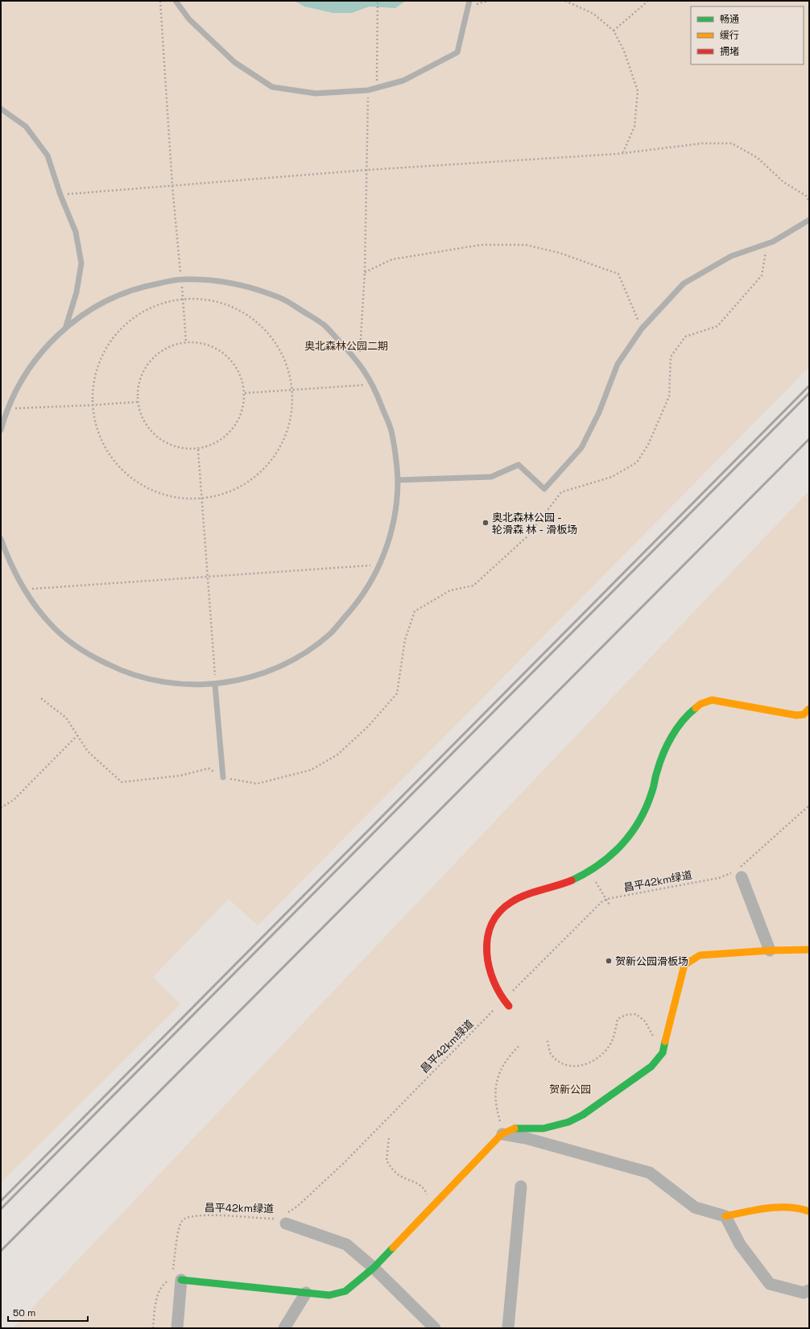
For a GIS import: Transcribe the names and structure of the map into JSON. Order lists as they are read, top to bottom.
{
  "streets": {
    "path": ["昌平42km绿道"]
  },
  "parks": ["奥北森林公园二期", "贺新公园"],
  "places": ["奥北森林公园 - 轮滑森 林 - 滑板场", "贺新公园滑板场"],
  "legend": ["畅通", "缓行", "拥堵"],
  "scale_bar": "50 m"
}
